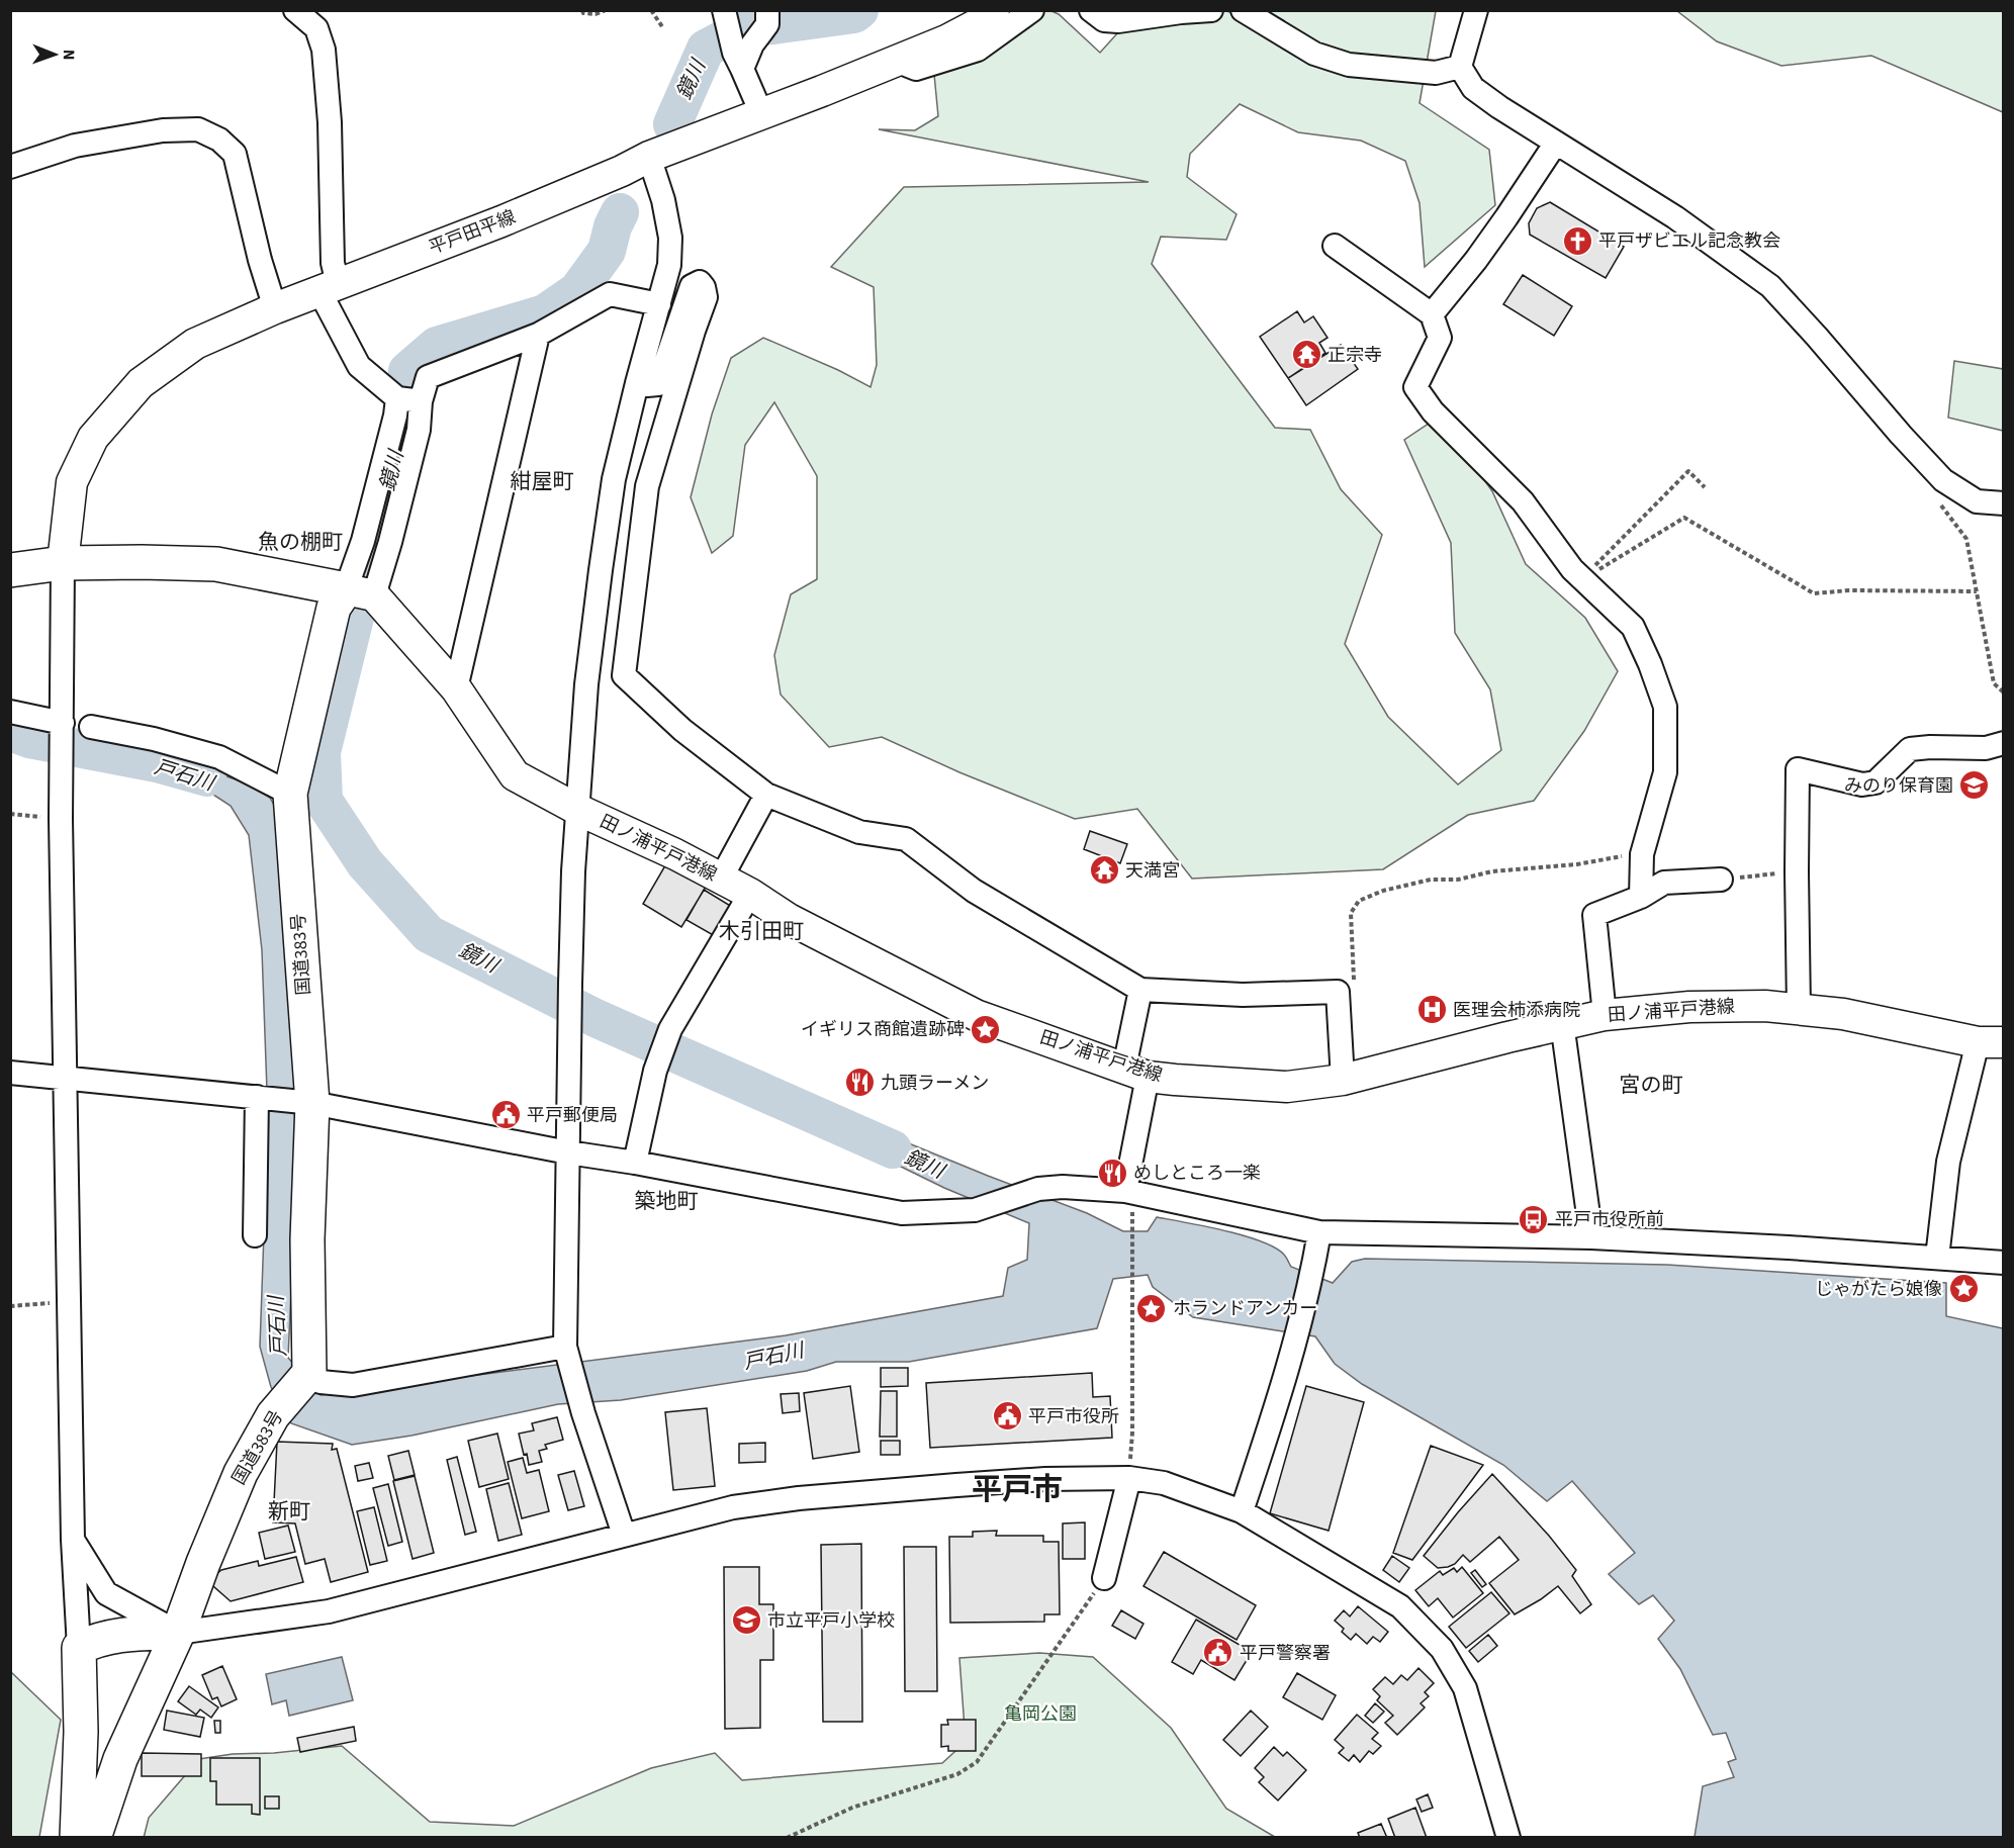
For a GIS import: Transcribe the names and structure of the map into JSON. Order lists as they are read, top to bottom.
{
  "streets": {
    "highway": ["国道383号"],
    "main road": ["平戸田平線", "田ノ浦平戸港線"]
  },
  "crossings": [
    ["田ノ浦平戸港線", "国道383号"]
  ],
  "districts": [
    "紺屋町",
    "魚の棚町",
    "木引田町",
    "宮の町",
    "築地町",
    "平戸市",
    "新町"
  ],
  "water": ["鏡川", "戸石川"],
  "parks": ["亀岡公園"],
  "places": {
    "church": ["平戸ザビエル記念教会"],
    "temple": ["正宗寺", "天満宮"],
    "school or university": ["みのり保育園", "市立平戸小学校"],
    "hospital": ["医理会柿添病院"],
    "place": ["イギリス商館遺跡碑", "じゃがたら娘像", "ホランドアンカー"],
    "restaurant": ["九頭ラーメン", "めしところ一楽"],
    "public building": ["平戸郵便局", "平戸市役所", "平戸警察署"],
    "bus stop": ["平戸市役所前"]
  },
  "north": "right"
}
